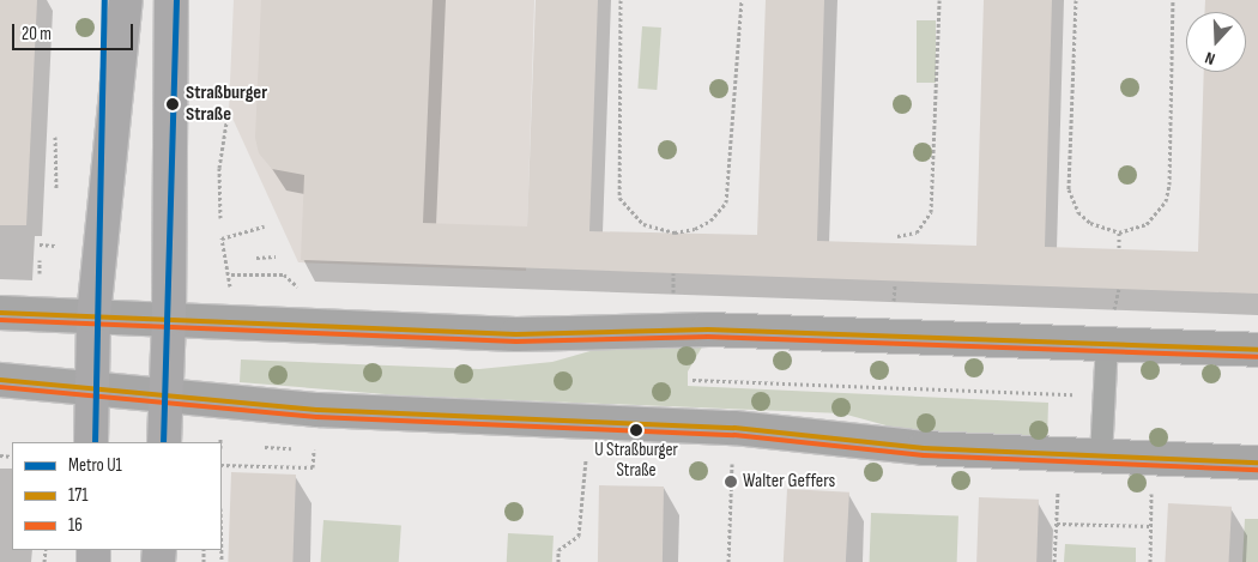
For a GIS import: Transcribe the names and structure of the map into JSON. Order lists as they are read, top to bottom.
{
  "places": ["Straßburger Straße", "U Straßburger Straße", "Walter Geffers"],
  "lines": ["metro line U1", "transit line 171", "transit line 16"],
  "legend": ["Metro U1", "171", "16"],
  "scale_bar": "20 m",
  "north": "bottom"
}
